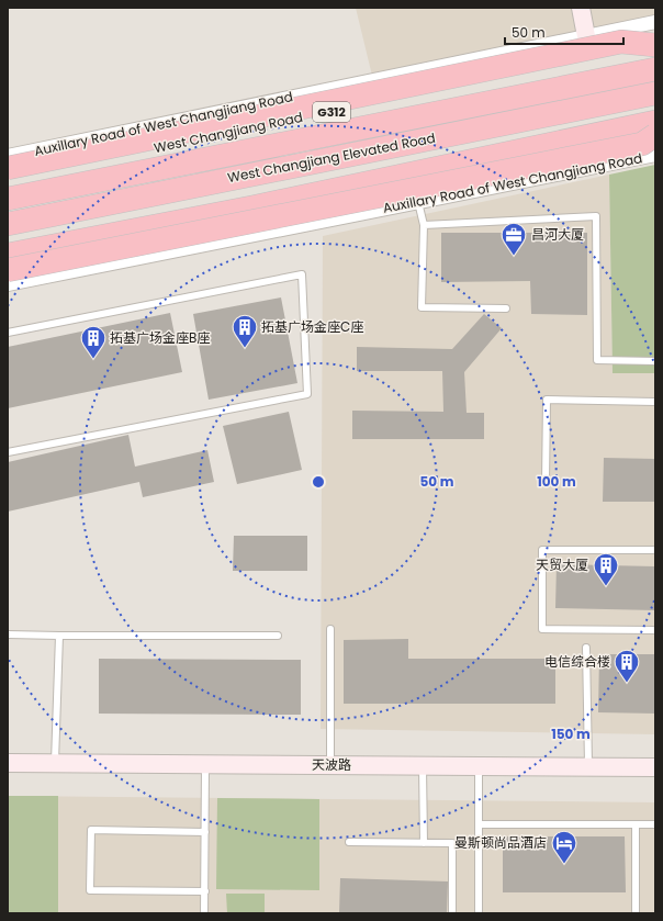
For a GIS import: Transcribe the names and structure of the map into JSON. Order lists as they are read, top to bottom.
{
  "streets": {
    "highway": ["G312", "West Changjiang Road", "West Changjiang Elevated Road"],
    "street": ["Auxillary Road of West Changjiang Road", "天波路"]
  },
  "places": {
    "office": ["昌河大厦"],
    "building": [
      "拓基广场金座C座",
      "拓基广场金座B座",
      "天贸大厦",
      "电信综合楼"
    ],
    "hotel": ["曼斯顿尚品酒店"]
  },
  "scale_bar": "50 m",
  "rings": ["50 m", "100 m", "150 m"]
}
